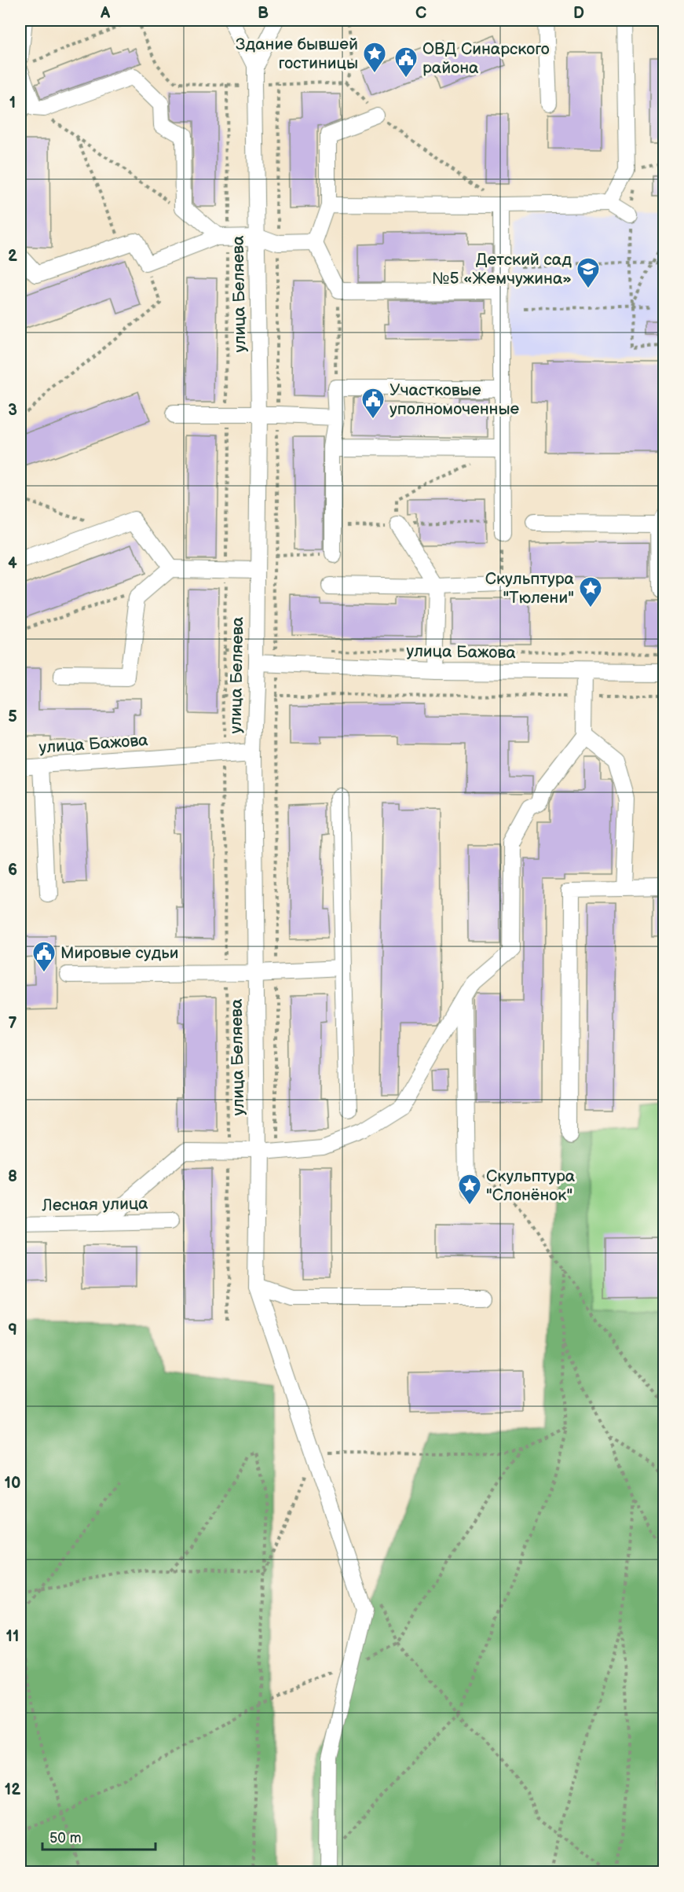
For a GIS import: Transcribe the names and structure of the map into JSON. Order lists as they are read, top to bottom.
{
  "streets": {
    "street": ["улица Беляева", "улица Бажова", "Лесная улица"]
  },
  "crossings": [
    ["улица Беляева", "улица Бажова"]
  ],
  "places": {
    "place": ["Здание бывшей гостиницы", "Скульптура \"Тюлени\"", "Скульптура \"Слонёнок\""],
    "public building": ["ОВД Синарского района", "Участковые уполномоченные", "Мировые судьи"],
    "school or university": ["Детский сад №5 «Жемчужина»"]
  },
  "scale_bar": "50 m",
  "grid": {
    "columns": [
      "A",
      "B",
      "C",
      "D"
    ],
    "rows": [
      "1",
      "2",
      "3",
      "4",
      "5",
      "6",
      "7",
      "8",
      "9",
      "10",
      "11",
      "12"
    ]
  }
}
